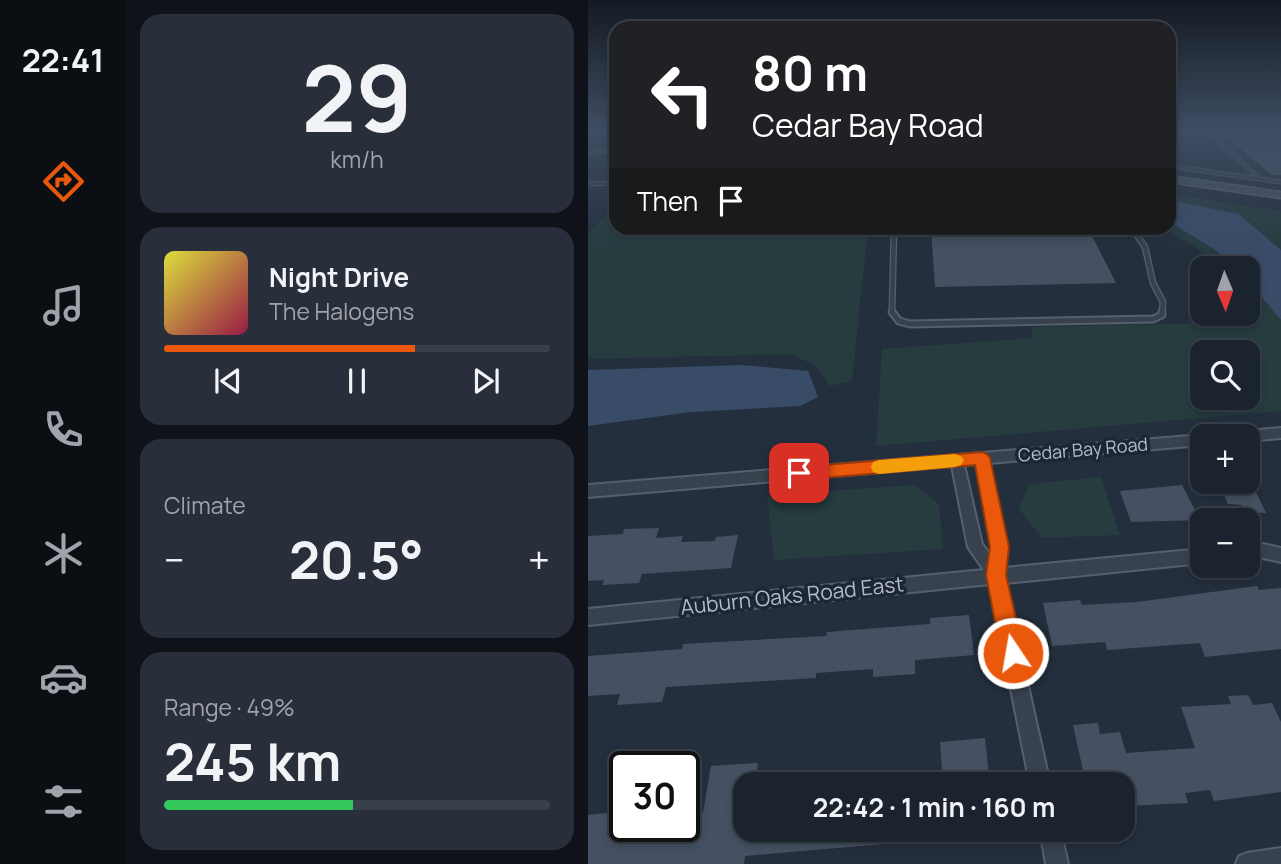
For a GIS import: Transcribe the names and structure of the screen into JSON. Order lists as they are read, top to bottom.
{
  "streets": {
    "street": ["Cedar Bay Road", "Auburn Oaks Road East"]
  },
  "north": "bottom",
  "page": {
    "tabs": "22:41",
    "tile": [
      ["29", "km/h"],
      "Climate",
      ["Range · 49%", "245 km"]
    ],
    "turn": ["80 m", "Cedar Bay Road"],
    "then": "Then",
    "song": ["Night Drive", "The Halogens"],
    "map_buttons": ["+", "−"],
    "heat": ["−", "20.5°", "+"],
    "limit": "30",
    "trip": "22:42 · 1 min · 160 m"
  }
}
